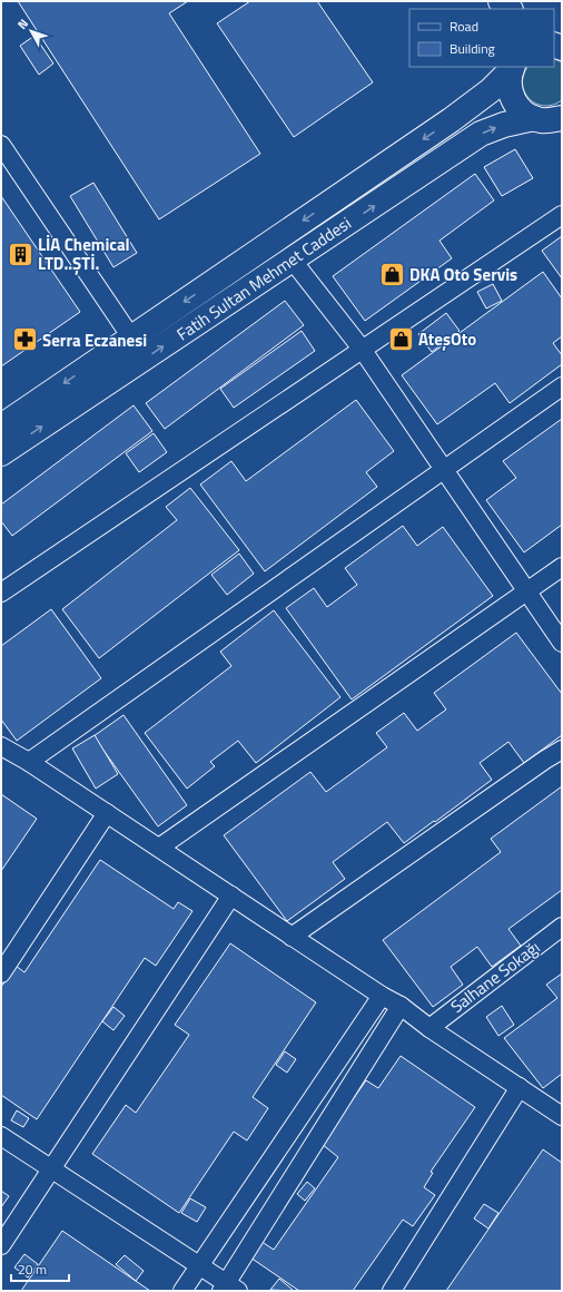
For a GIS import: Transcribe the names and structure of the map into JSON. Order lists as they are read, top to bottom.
{
  "streets": {
    "main road": ["Fatih Sultan Mehmet Caddesi"],
    "street": ["Salhane Sokağı"]
  },
  "places": {
    "building": ["LİA Chemical LTD..ŞTİ."],
    "shop": ["DKA Oto Servis", "AteşOto"],
    "pharmacy": ["Serra Eczanesi"]
  },
  "legend": ["Road", "Building"],
  "scale_bar": "20 m",
  "north": "top left"
}
